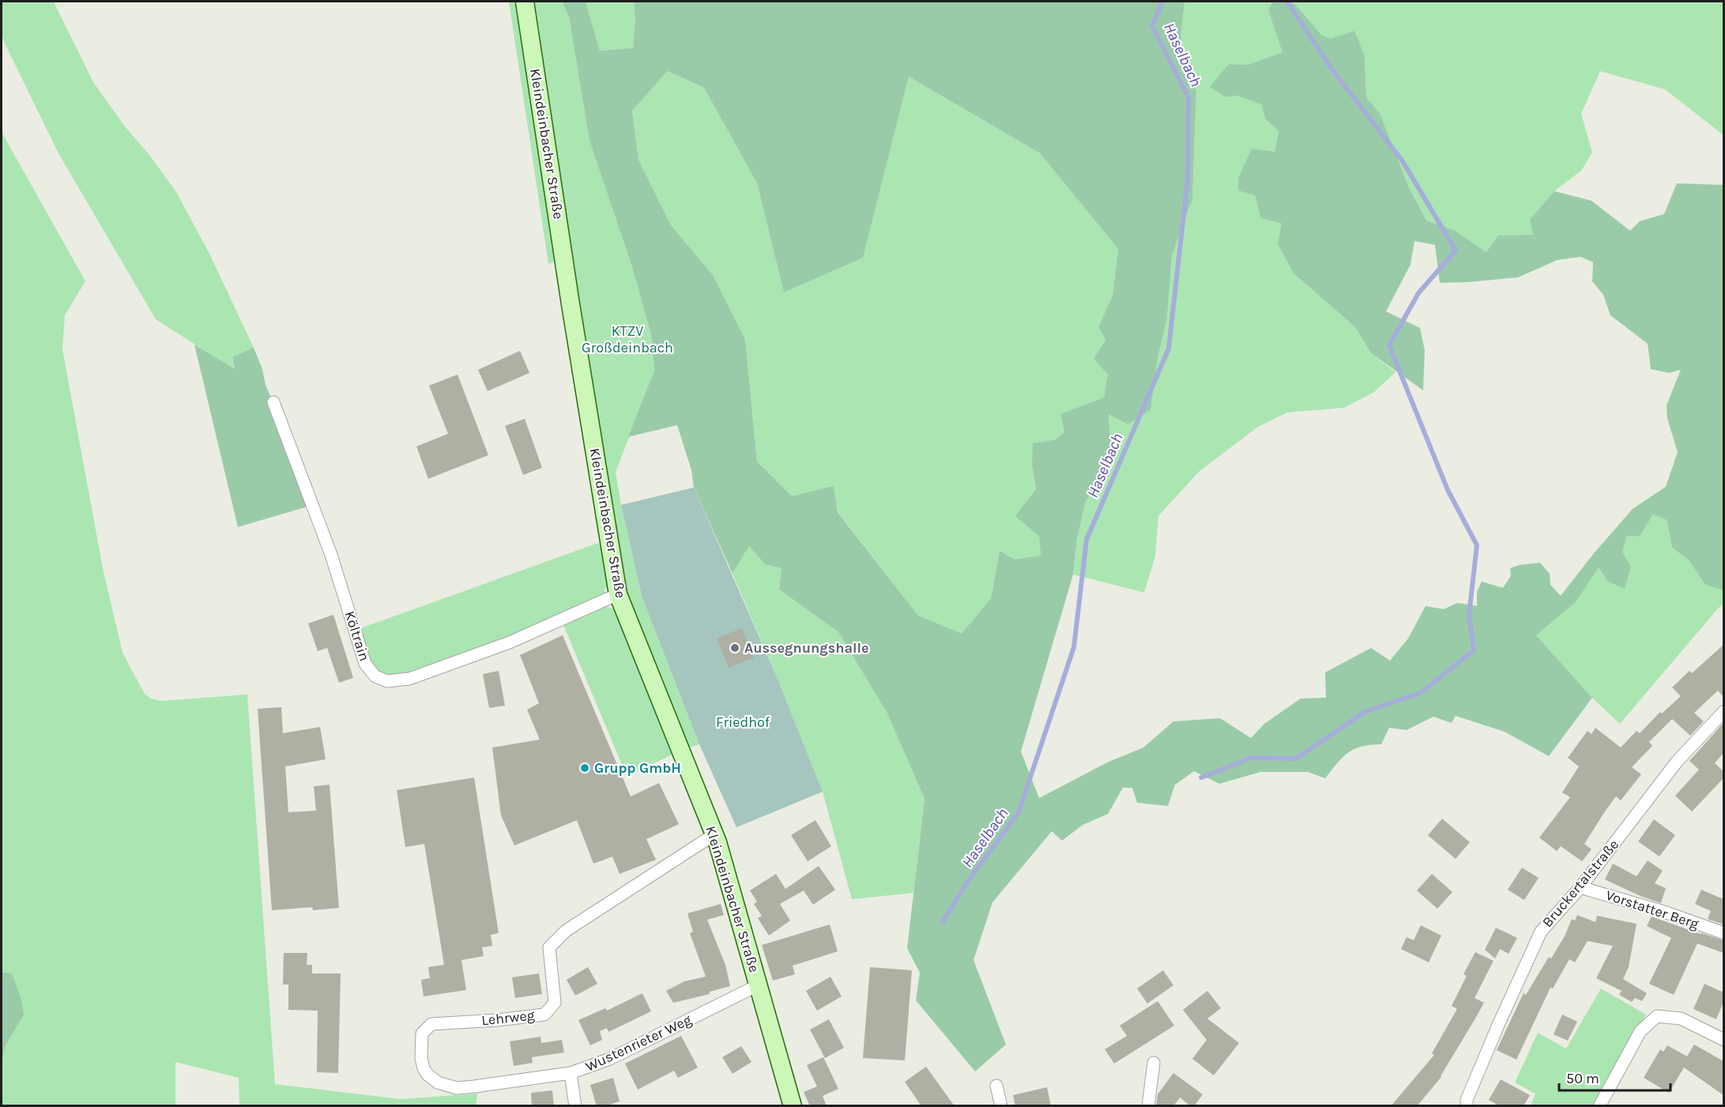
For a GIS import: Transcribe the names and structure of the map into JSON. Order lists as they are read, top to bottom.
{
  "streets": {
    "street": [
      "Kleindeinbacher Straße",
      "Költrain",
      "Bruckertalstraße",
      "Vorstatter Berg",
      "Lehrweg",
      "Wustenrieter Weg"
    ]
  },
  "crossings": [
    ["Kleindeinbacher Straße", "Költrain"],
    ["Kleindeinbacher Straße", "Lehrweg"],
    ["Kleindeinbacher Straße", "Wustenrieter Weg"],
    ["Bruckertalstraße", "Vorstatter Berg"],
    ["Lehrweg", "Wustenrieter Weg"]
  ],
  "water": ["Haselbach"],
  "parks": ["KTZV Großdeinbach", "Friedhof"],
  "places": ["Aussegnungshalle", "Grupp GmbH"],
  "scale_bar": "50 m"
}
